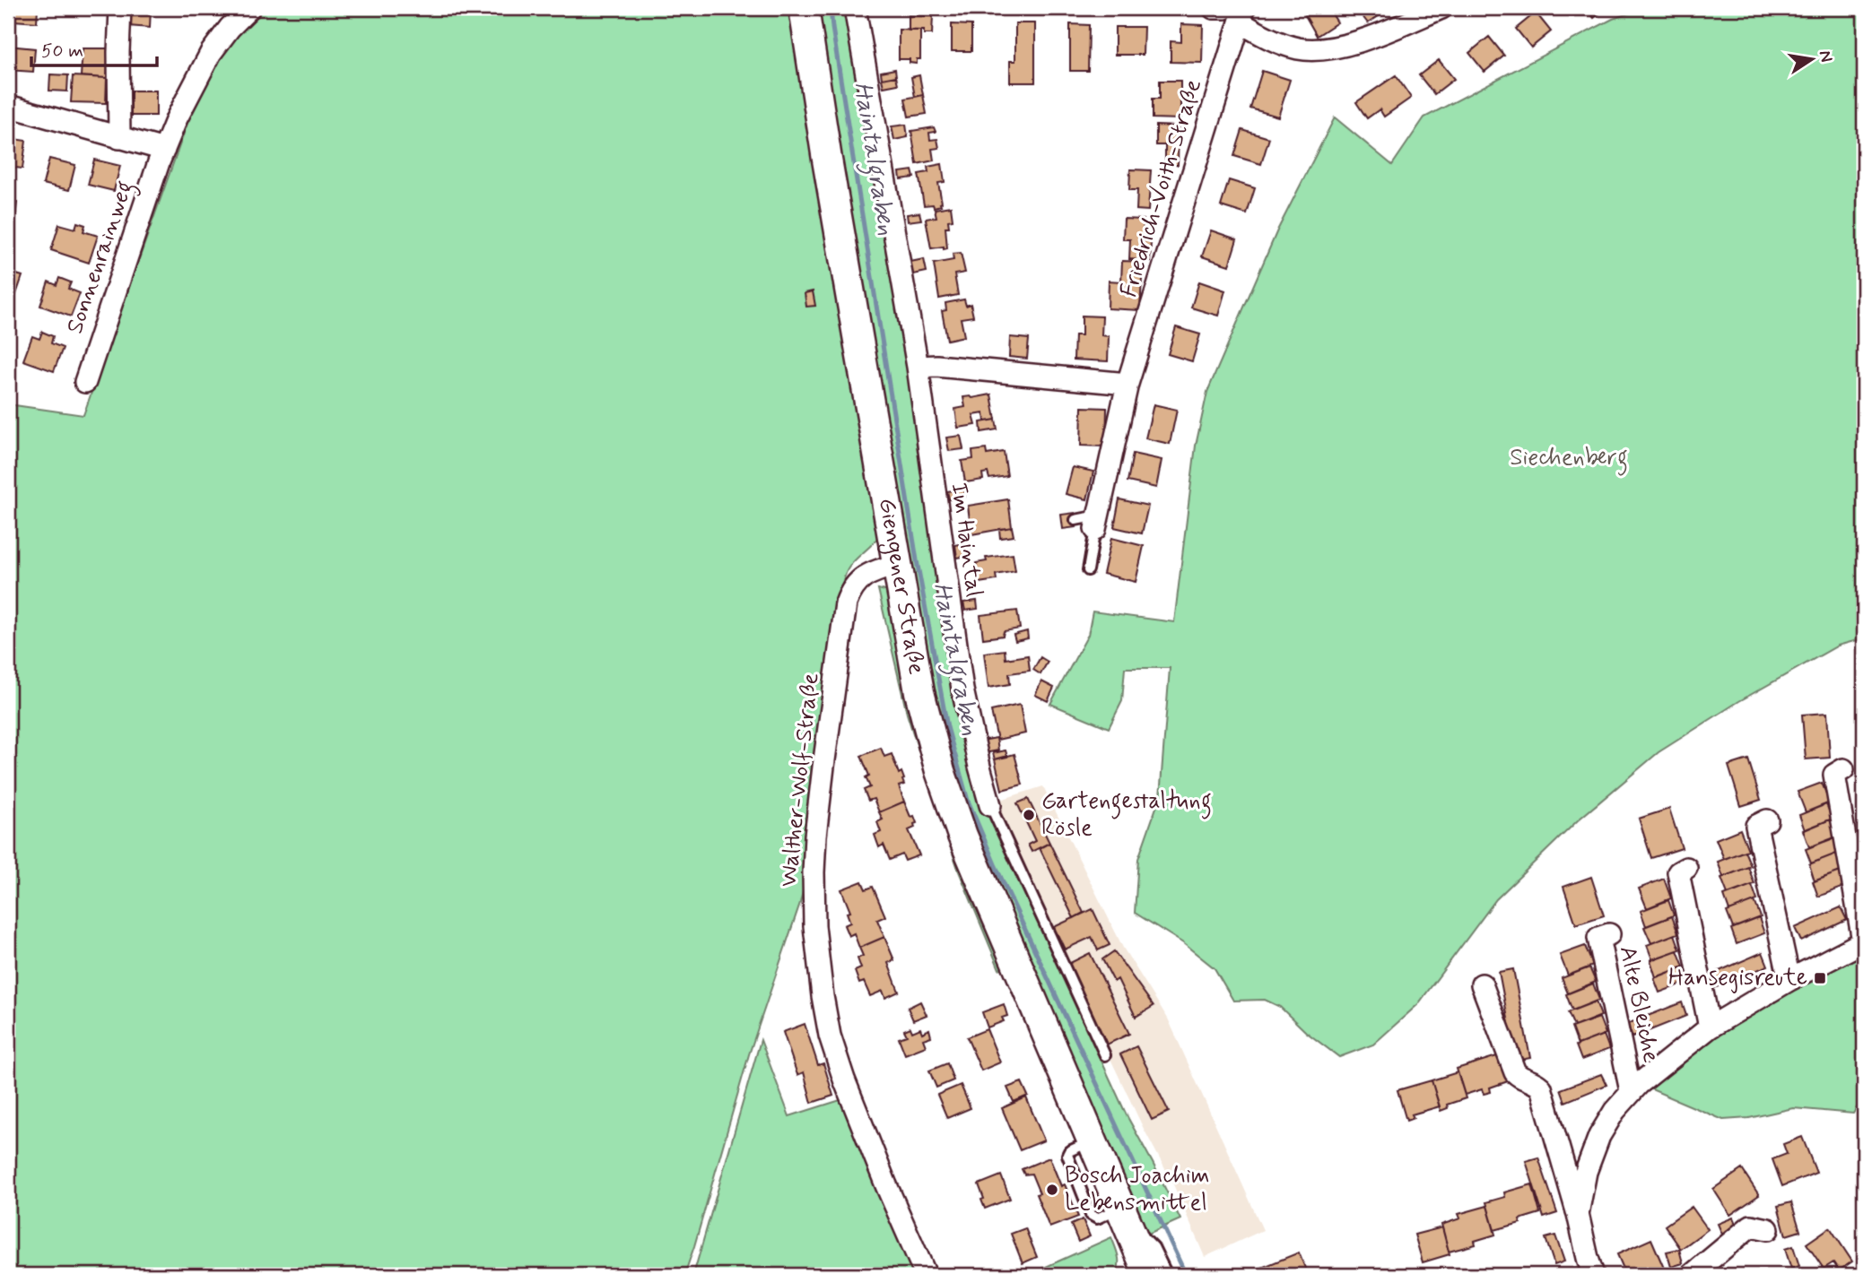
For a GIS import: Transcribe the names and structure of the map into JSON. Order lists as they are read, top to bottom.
{
  "streets": {
    "main road": ["Giengener Straße"],
    "street": [
      "Friedrich-Voith-Straße",
      "Sonnenrainweg",
      "Im Haintal",
      "Walther-Wolf-Straße",
      "Alte Bleiche"
    ]
  },
  "crossings": [
    ["Giengener Straße", "Walther-Wolf-Straße"]
  ],
  "water": ["Haintalgraben"],
  "parks": ["Siechenberg"],
  "places": {
    "other": ["Gartengestaltung Rösle", "Bosch Joachim Lebensmittel"],
    "transit": ["Hansegisreute"]
  },
  "scale_bar": "50 m",
  "north": "right"
}
